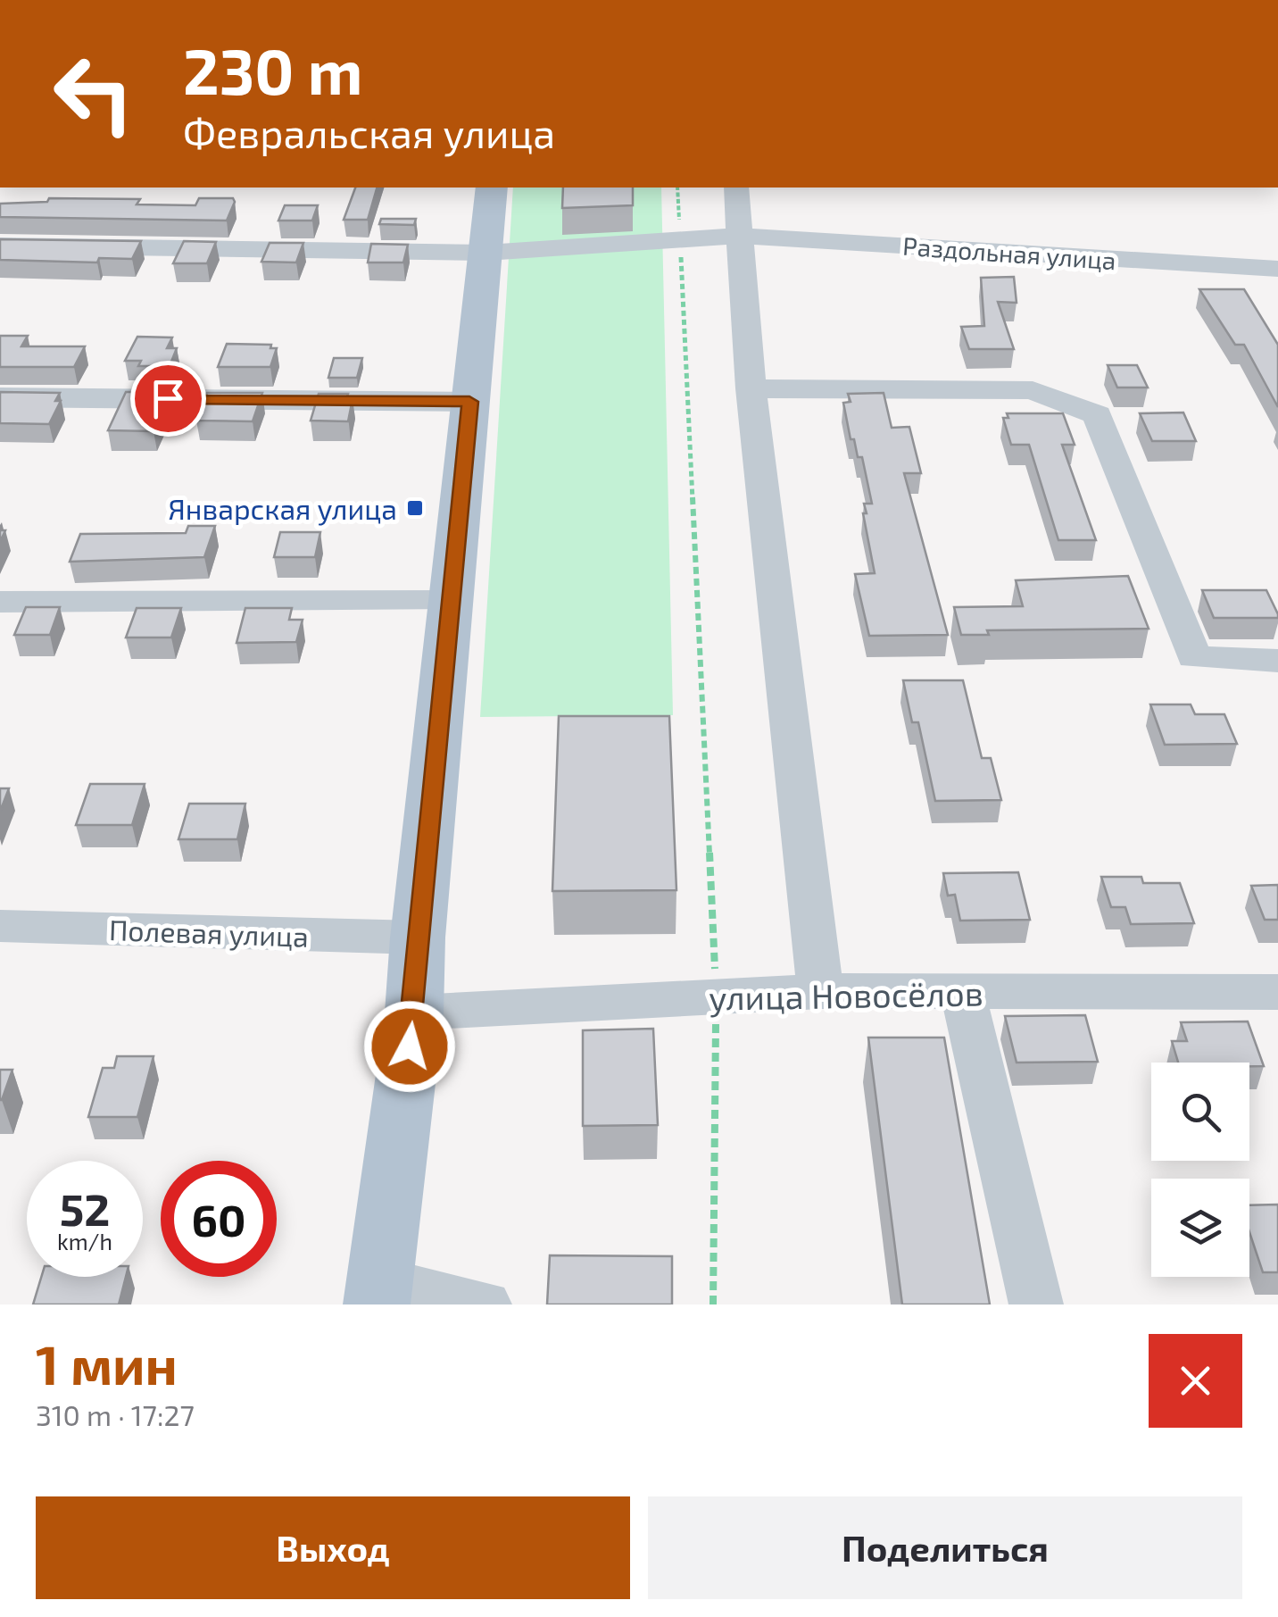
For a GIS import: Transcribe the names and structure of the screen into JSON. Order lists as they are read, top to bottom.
{
  "streets": {
    "street": ["Раздольная улица", "Полевая улица", "улица Новосёлов"]
  },
  "places": {
    "transit": ["Январская улица"]
  },
  "page": {
    "turn": ["230 m", "Февральская улица"],
    "speed": "52 km/h",
    "limit": "60",
    "heading": ["1 мин", "310 m · 17:27"],
    "buttons": ["Выход", "Поделиться"]
  }
}
